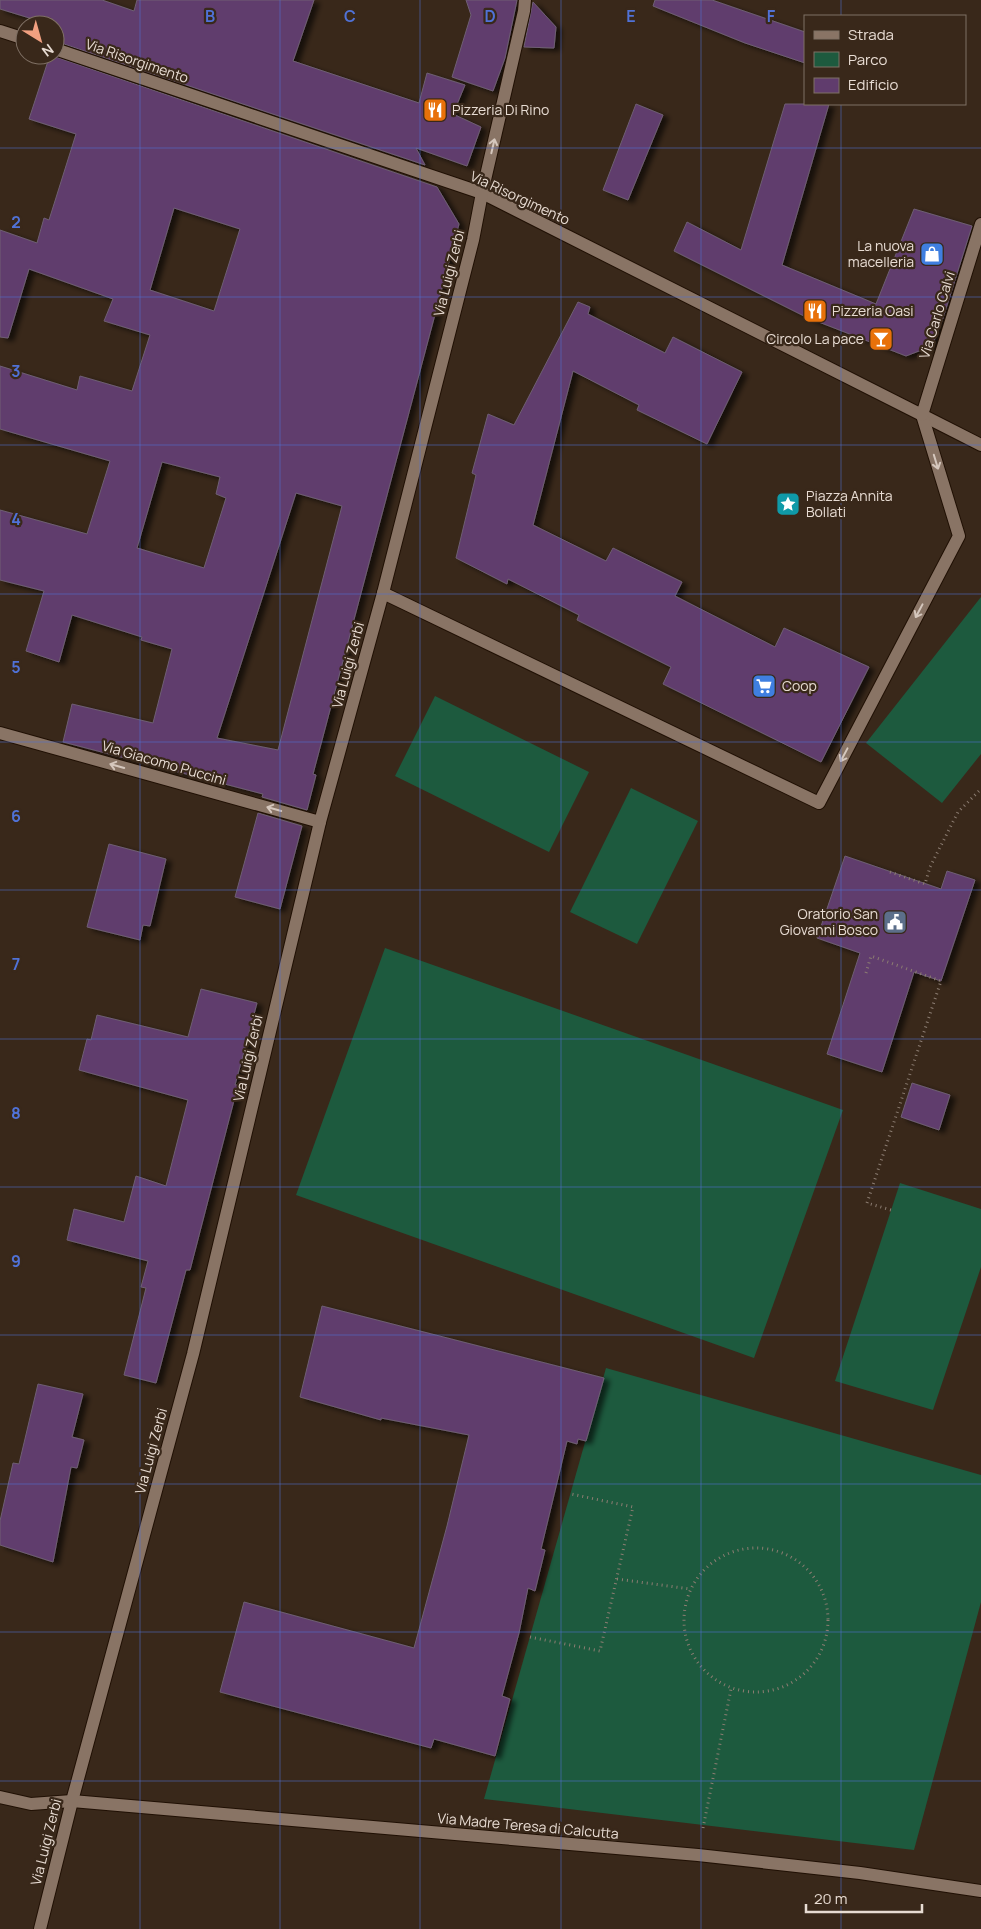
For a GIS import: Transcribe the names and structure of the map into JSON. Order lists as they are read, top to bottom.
{
  "streets": {
    "street": [
      "Via Risorgimento",
      "Via Luigi Zerbi",
      "Via Carlo Calvi",
      "Via Giacomo Puccini",
      "Via Madre Teresa di Calcutta"
    ]
  },
  "crossings": [
    ["Via Risorgimento", "Via Luigi Zerbi"],
    ["Via Risorgimento", "Via Carlo Calvi"],
    ["Via Luigi Zerbi", "Via Giacomo Puccini"],
    ["Via Luigi Zerbi", "Via Madre Teresa di Calcutta"]
  ],
  "one_way": ["Via Giacomo Puccini"],
  "places": {
    "restaurant": ["Pizzeria Di Rino", "Pizzeria Oasi"],
    "shop": ["La nuova macelleria"],
    "bar": ["Circolo La pace"],
    "place": ["Piazza Annita Bollati"],
    "supermarket": ["Coop"],
    "public building": ["Oratorio San Giovanni Bosco"]
  },
  "legend": ["Strada", "Parco", "Edificio"],
  "scale_bar": "20 m",
  "north": "bottom right",
  "grid": {
    "columns": [
      "B",
      "C",
      "D",
      "E",
      "F"
    ],
    "rows": [
      "2",
      "3",
      "4",
      "5",
      "6",
      "7",
      "8",
      "9"
    ]
  }
}
